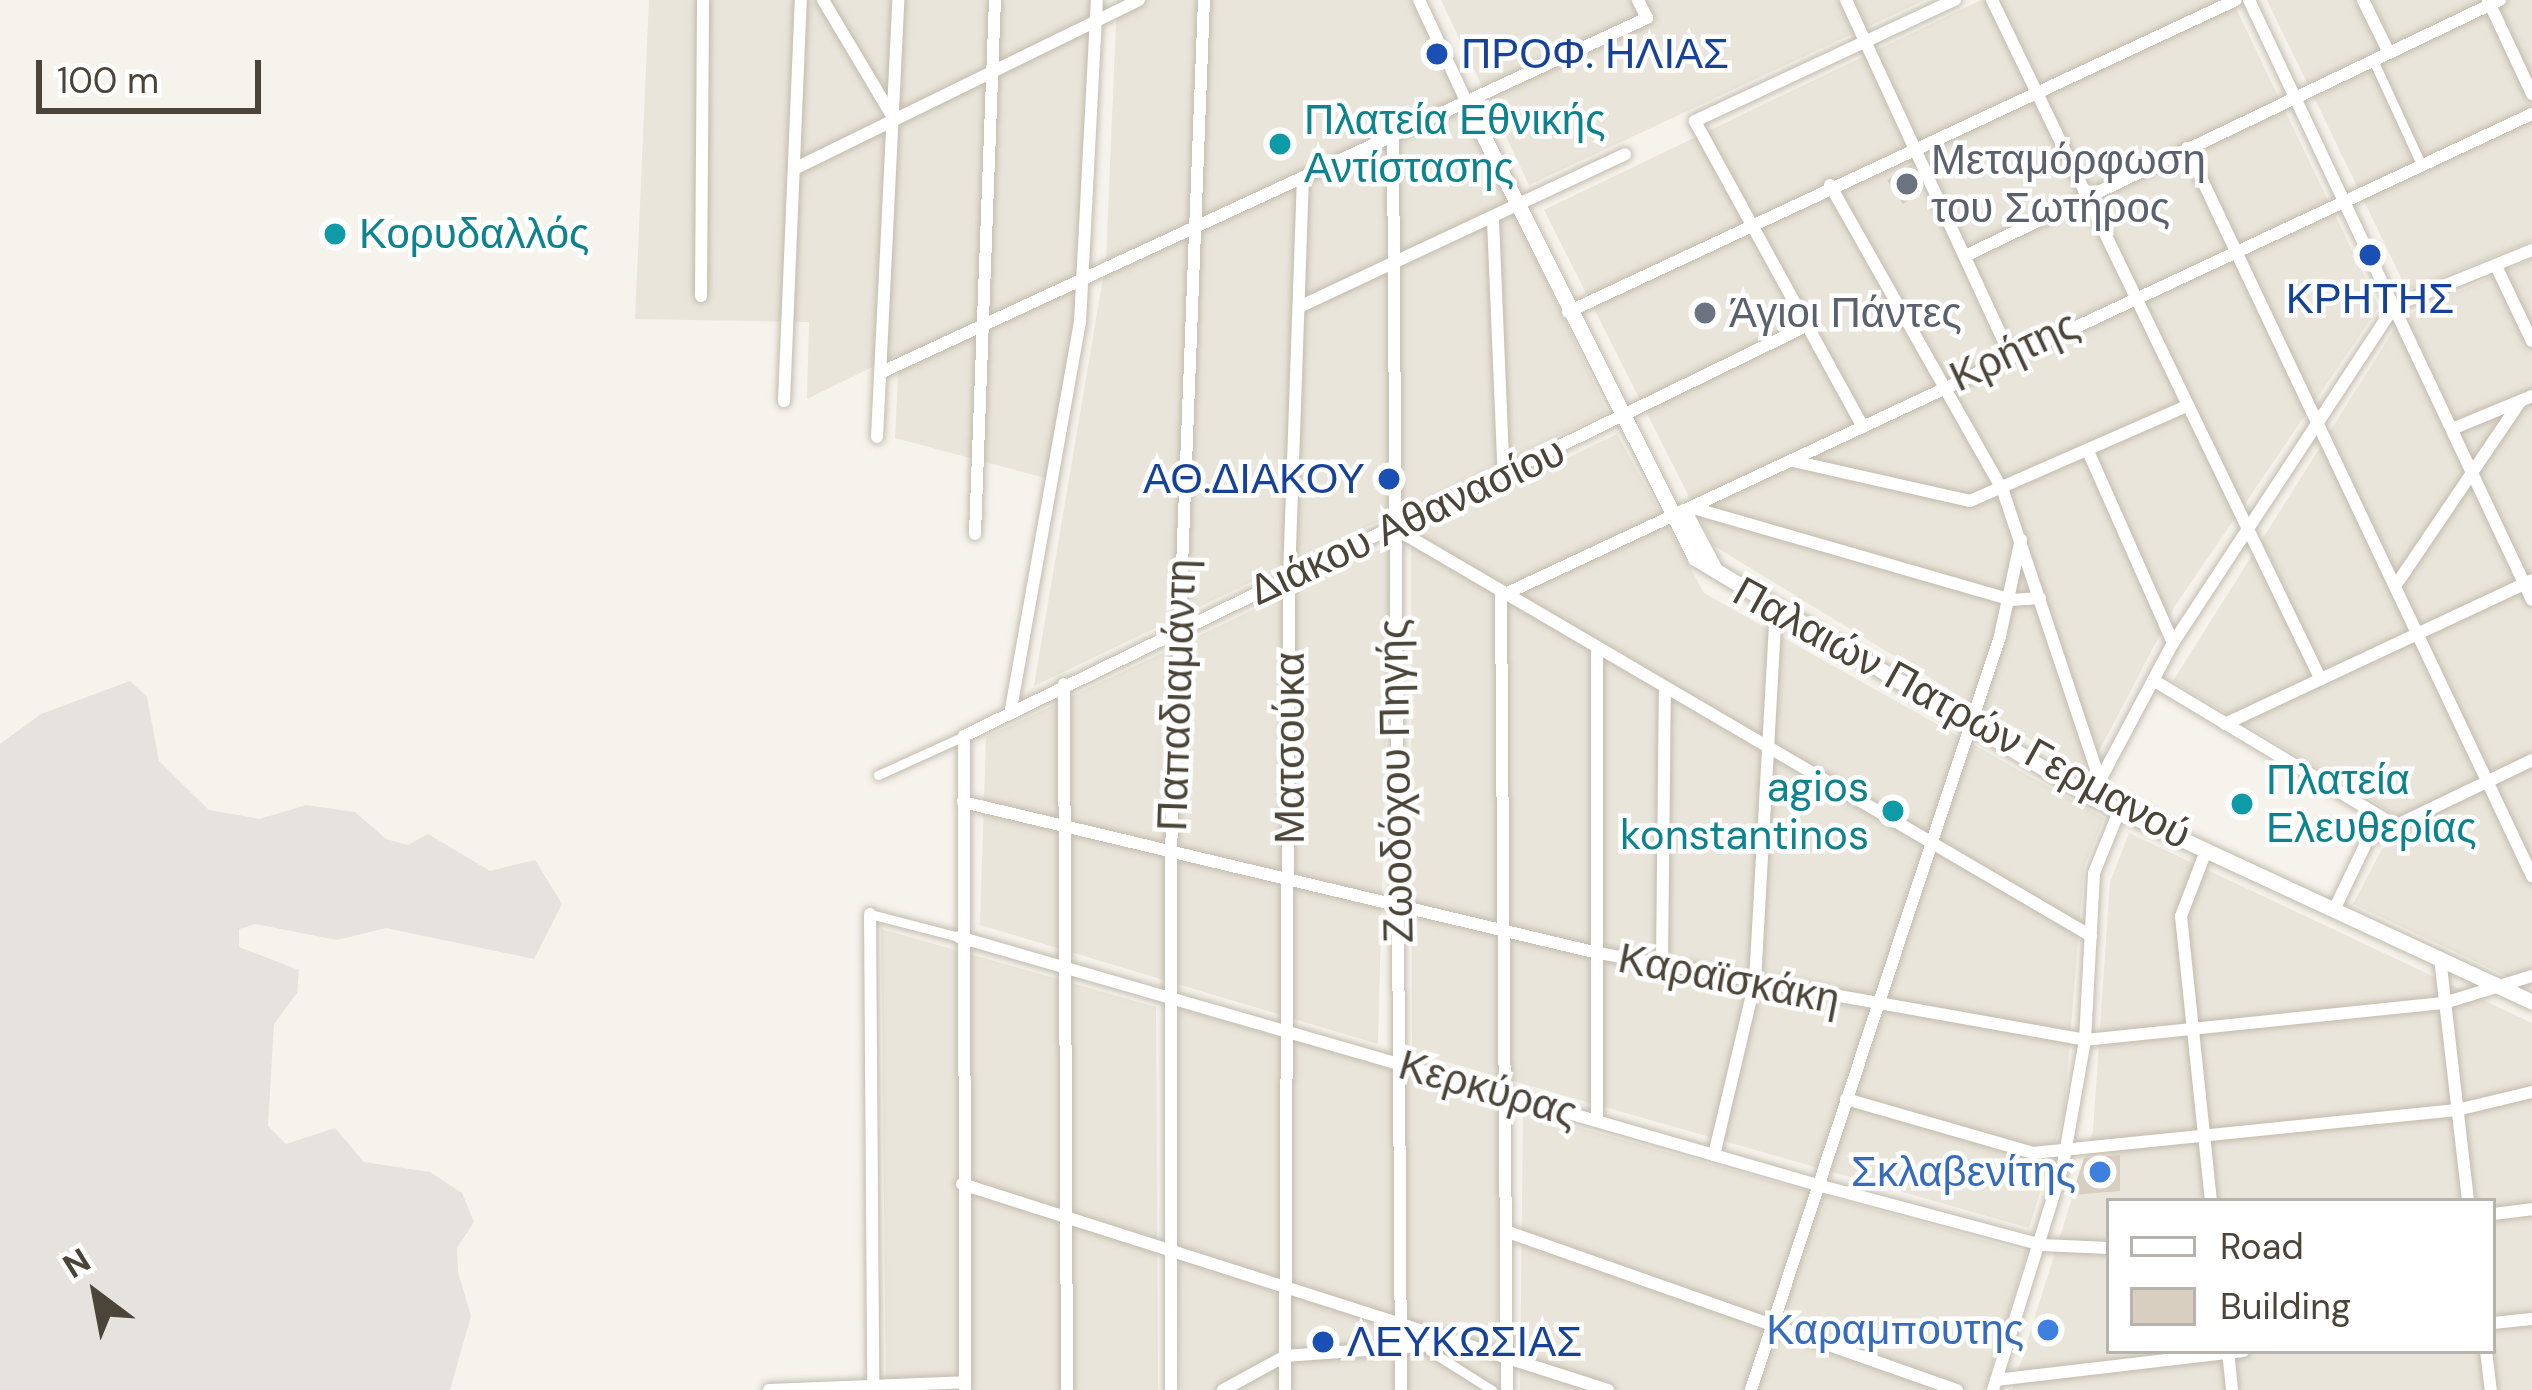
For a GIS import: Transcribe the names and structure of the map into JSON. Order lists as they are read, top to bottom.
{
  "streets": {
    "street": [
      "Κρήτης",
      "Διάκου Αθανασίου",
      "Παπαδιαμάντη",
      "Παλαιών Πατρών Γερμανού",
      "Ματσούκα",
      "Ζωοδόχου Πηγής",
      "Καραϊσκάκη",
      "Κερκύρας"
    ]
  },
  "crossings": [
    ["Κρήτης", "Παλαιών Πατρών Γερμανού"],
    ["Διάκου Αθανασίου", "Παπαδιαμάντη"],
    ["Διάκου Αθανασίου", "Παλαιών Πατρών Γερμανού"],
    ["Διάκου Αθανασίου", "Ματσούκα"],
    ["Διάκου Αθανασίου", "Ζωοδόχου Πηγής"],
    ["Παπαδιαμάντη", "Καραϊσκάκη"],
    ["Παπαδιαμάντη", "Κερκύρας"],
    ["Παλαιών Πατρών Γερμανού", "Καραϊσκάκη"],
    ["Ματσούκα", "Καραϊσκάκη"],
    ["Ματσούκα", "Κερκύρας"],
    ["Ζωοδόχου Πηγής", "Καραϊσκάκη"],
    ["Ζωοδόχου Πηγής", "Κερκύρας"]
  ],
  "places": [
    "ΠΡΟΦ. ΗΛΙΑΣ",
    "Πλατεία Εθνικής Αντίστασης",
    "Μεταμόρφωση του Σωτήρος",
    "Κορυδαλλός",
    "ΚΡΗΤΗΣ",
    "Άγιοι Πάντες",
    "ΑΘ.ΔΙΑΚΟΥ",
    "Πλατεία Ελευθερίας",
    "agios konstantinos",
    "Σκλαβενίτης",
    "Καραμπουτης",
    "ΛΕΥΚΩΣΙΑΣ"
  ],
  "legend": ["Road", "Building"],
  "scale_bar": "100 m",
  "north": "top left"
}
